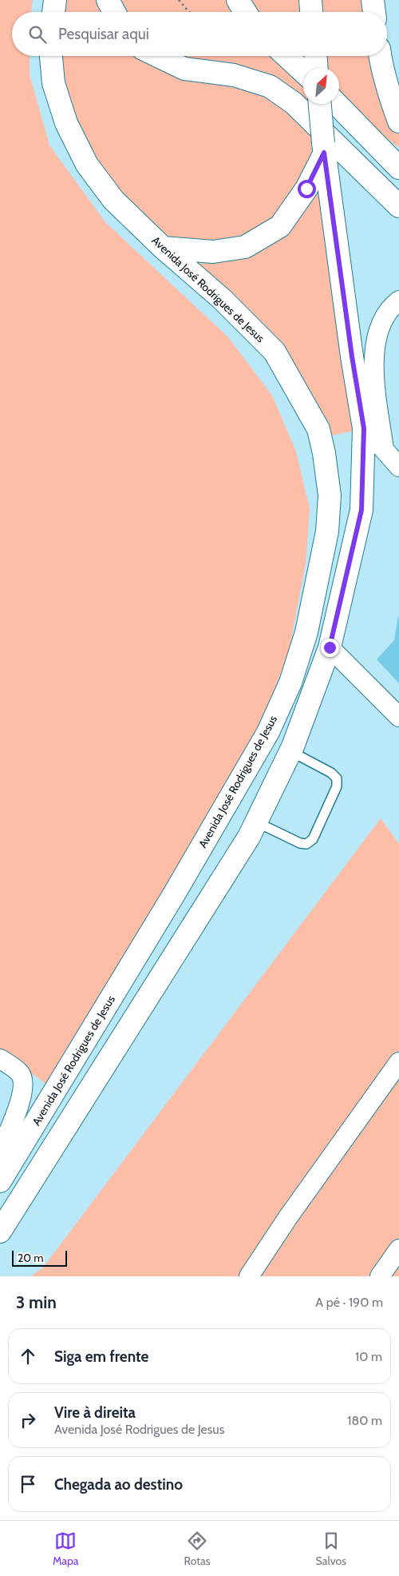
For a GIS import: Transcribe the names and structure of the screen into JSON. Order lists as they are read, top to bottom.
{
  "streets": {
    "main road": ["Avenida José Rodrigues de Jesus"]
  },
  "scale_bar": "20 m",
  "north": "top right",
  "page": {
    "search": "Pesquisar aqui",
    "scale": "20 m",
    "heading": ["3 min", "A pé · 190 m"],
    "list": [
      ["Siga em frente", "10 m"],
      ["Vire à direita", "Avenida José Rodrigues de Jesus", "180 m"],
      "Chegada ao destino"
    ],
    "nav": ["Mapa", "Rotas", "Salvos"]
  }
}
